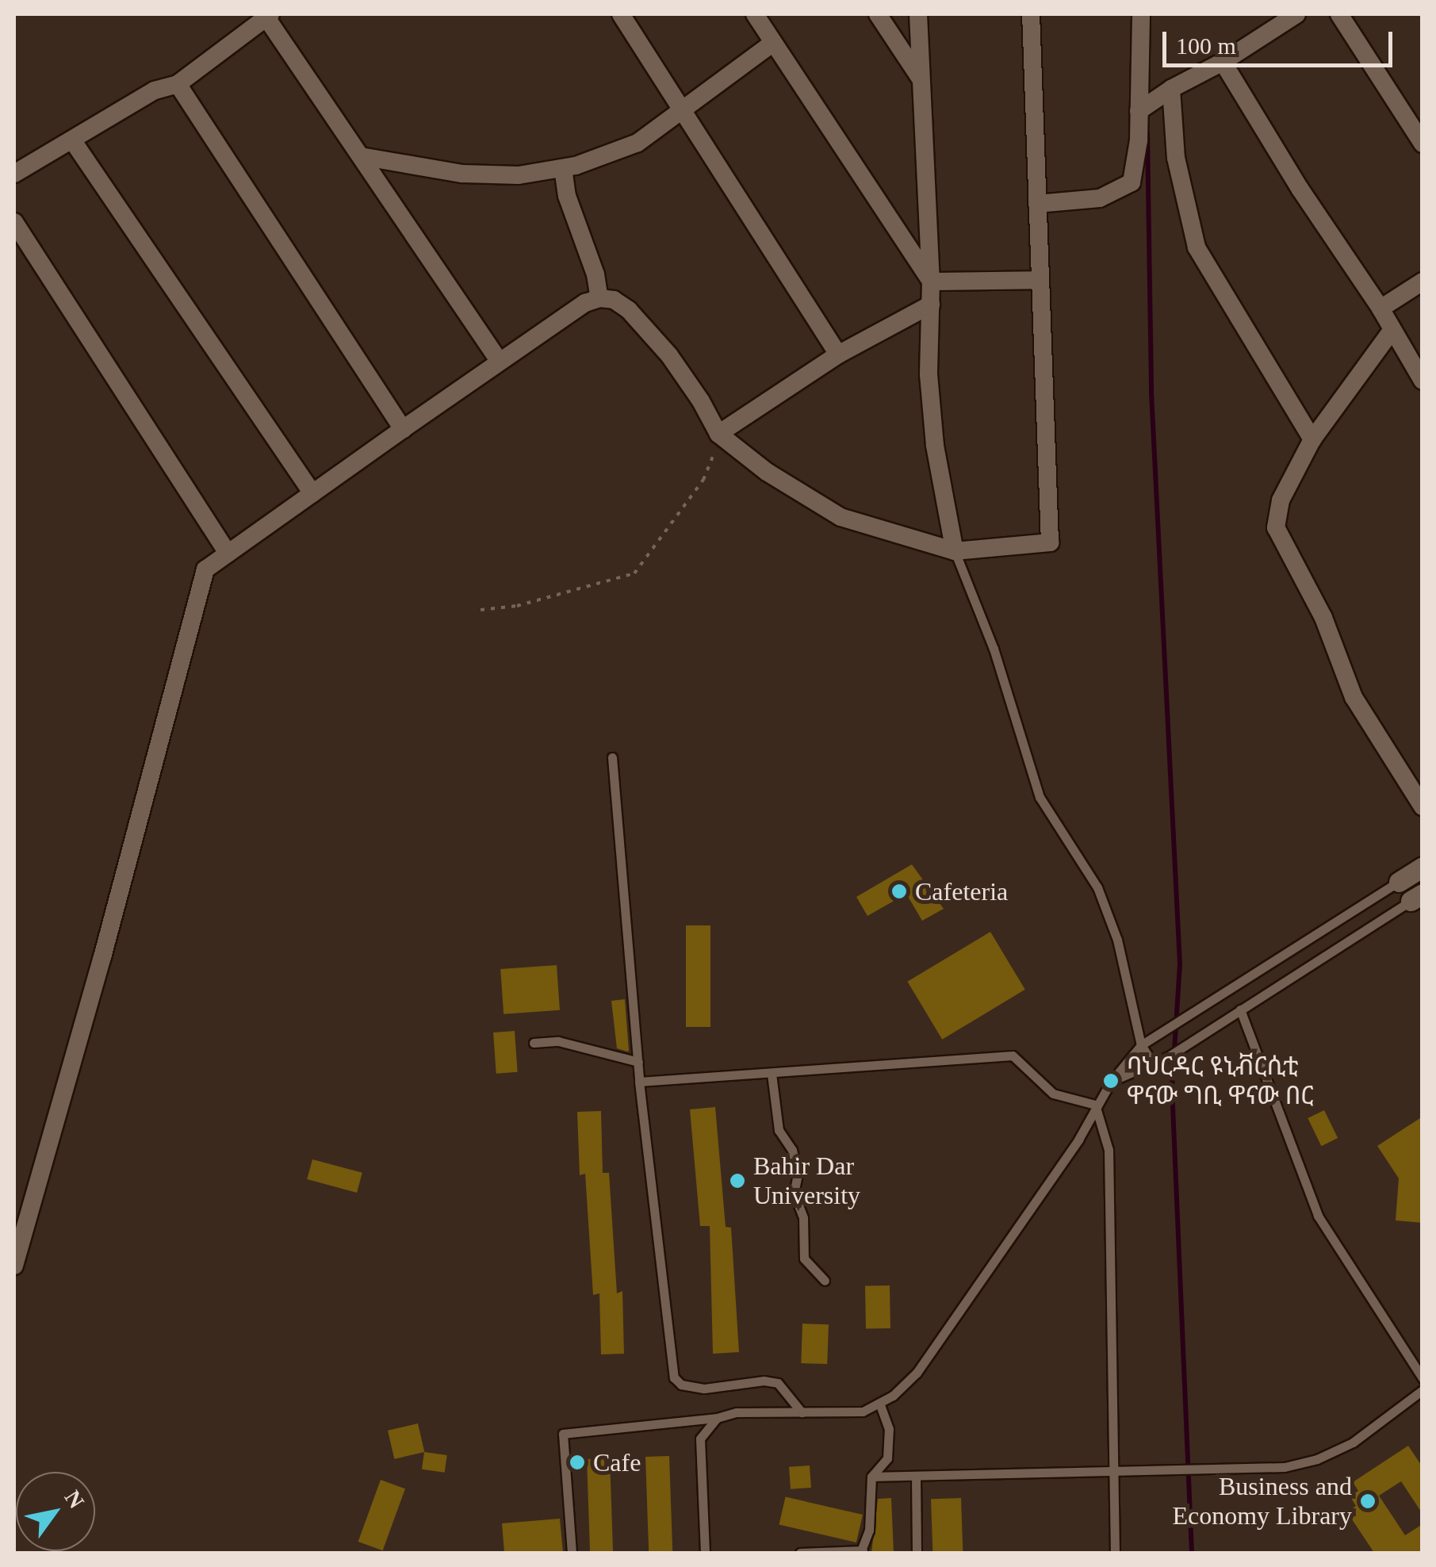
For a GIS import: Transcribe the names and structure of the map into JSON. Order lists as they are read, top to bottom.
{
  "places": [
    "Cafeteria",
    "ባህርዳር ዩኒቭርሲቲ ዋናው ግቢ ዋናው በር",
    "Bahir Dar University",
    "Cafe",
    "Business and Economy Library"
  ],
  "scale_bar": "100 m",
  "north": "top right"
}
